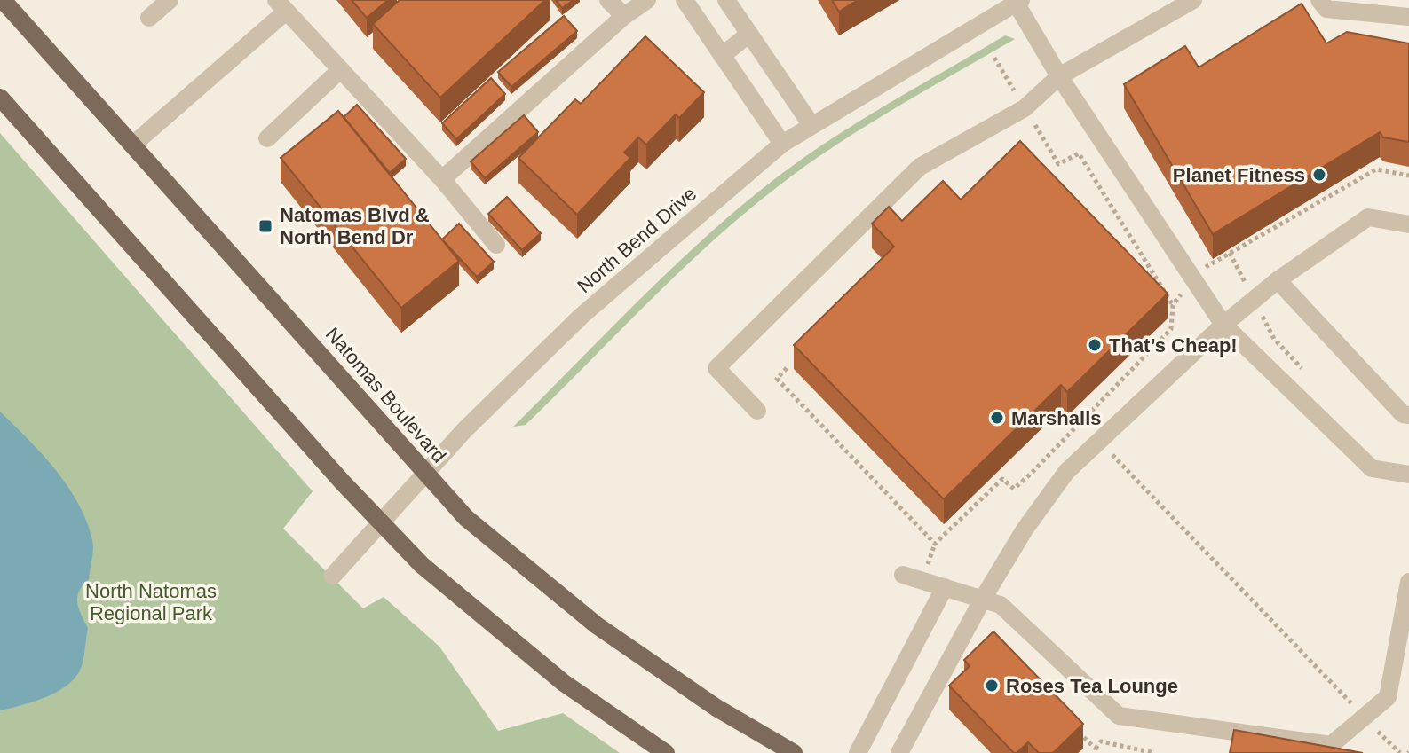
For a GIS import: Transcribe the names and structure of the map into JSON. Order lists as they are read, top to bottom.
{
  "streets": {
    "main road": ["Natomas Boulevard"],
    "street": ["North Bend Drive"]
  },
  "crossings": [
    ["North Bend Drive", "Natomas Boulevard"]
  ],
  "parks": ["North Natomas Regional Park"],
  "places": {
    "other": [
      "Planet Fitness",
      "That’s Cheap!",
      "Marshalls",
      "Roses Tea Lounge"
    ],
    "transit": ["Natomas Blvd & North Bend Dr"]
  }
}
